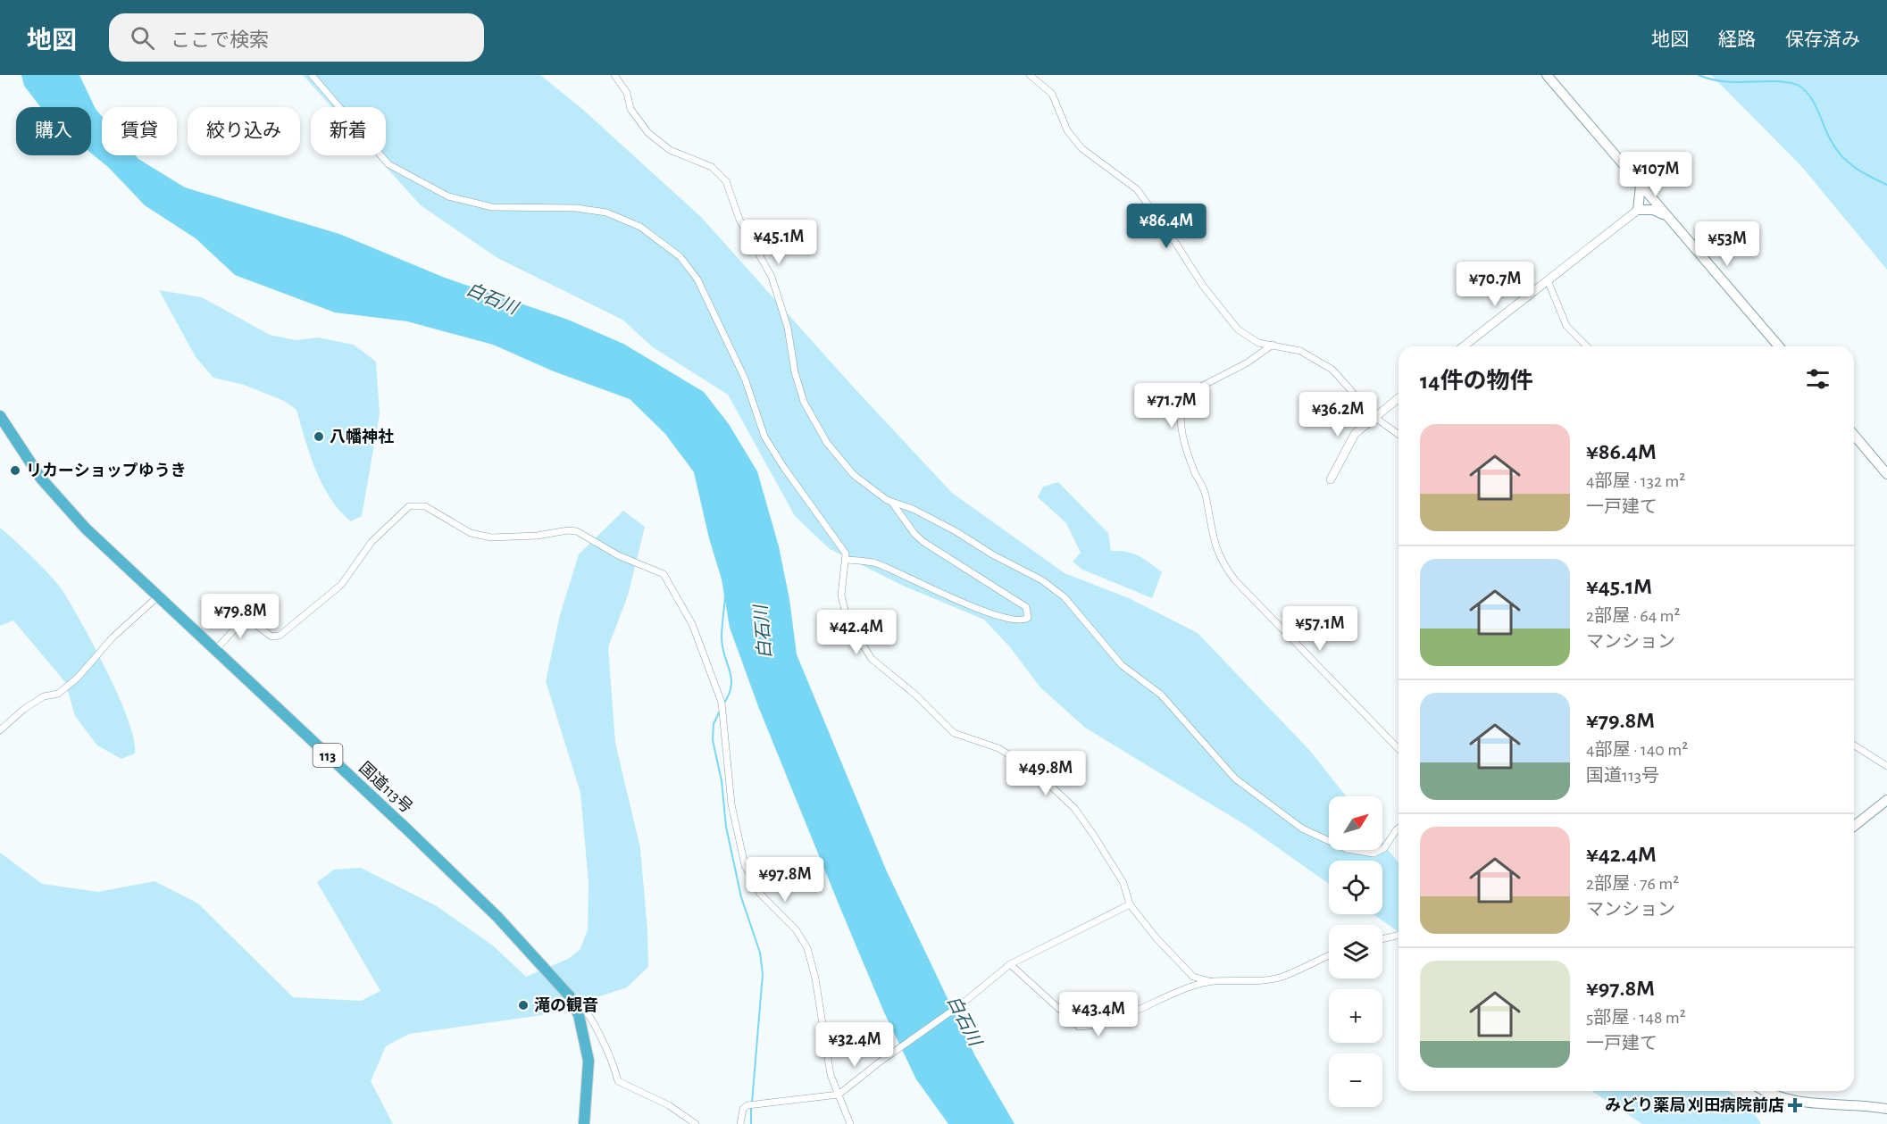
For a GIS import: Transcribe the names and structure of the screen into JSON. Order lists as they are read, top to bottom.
{
  "streets": {
    "highway": ["113", "国道113号"]
  },
  "water": ["白石川"],
  "places": {
    "other": ["八幡神社", "リカーショップゆうき", "滝の観音"],
    "health": ["みどり薬局 刈田病院前店"]
  },
  "north": "top right",
  "page": {
    "header": "地図",
    "search": "ここで検索",
    "nav": ["地図", "経路", "保存済み"],
    "chip": [
      "購入",
      "賃貸",
      "絞り込み",
      "新着"
    ],
    "price": [
      "¥107M",
      "¥86.4M",
      "¥45.1M",
      "¥53M",
      "¥70.7M",
      "¥71.7M",
      "¥36.2M",
      "¥79.8M",
      "¥57.1M",
      "¥42.4M",
      "¥49.8M",
      "¥97.8M",
      "¥43.4M",
      "¥32.4M"
    ],
    "heading": "14件の物件",
    "list": [
      {
        "name": "¥86.4M",
        "note": "4部屋 · 132 m² · 一戸建て"
      },
      {
        "name": "¥45.1M",
        "note": "2部屋 · 64 m² · マンション"
      },
      {
        "name": "¥79.8M",
        "note": "4部屋 · 140 m² · 国道113号"
      },
      {
        "name": "¥42.4M",
        "note": "2部屋 · 76 m² · マンション"
      },
      {
        "name": "¥97.8M",
        "note": "5部屋 · 148 m² · 一戸建て"
      }
    ],
    "map_buttons": ["+", "−"]
  }
}
